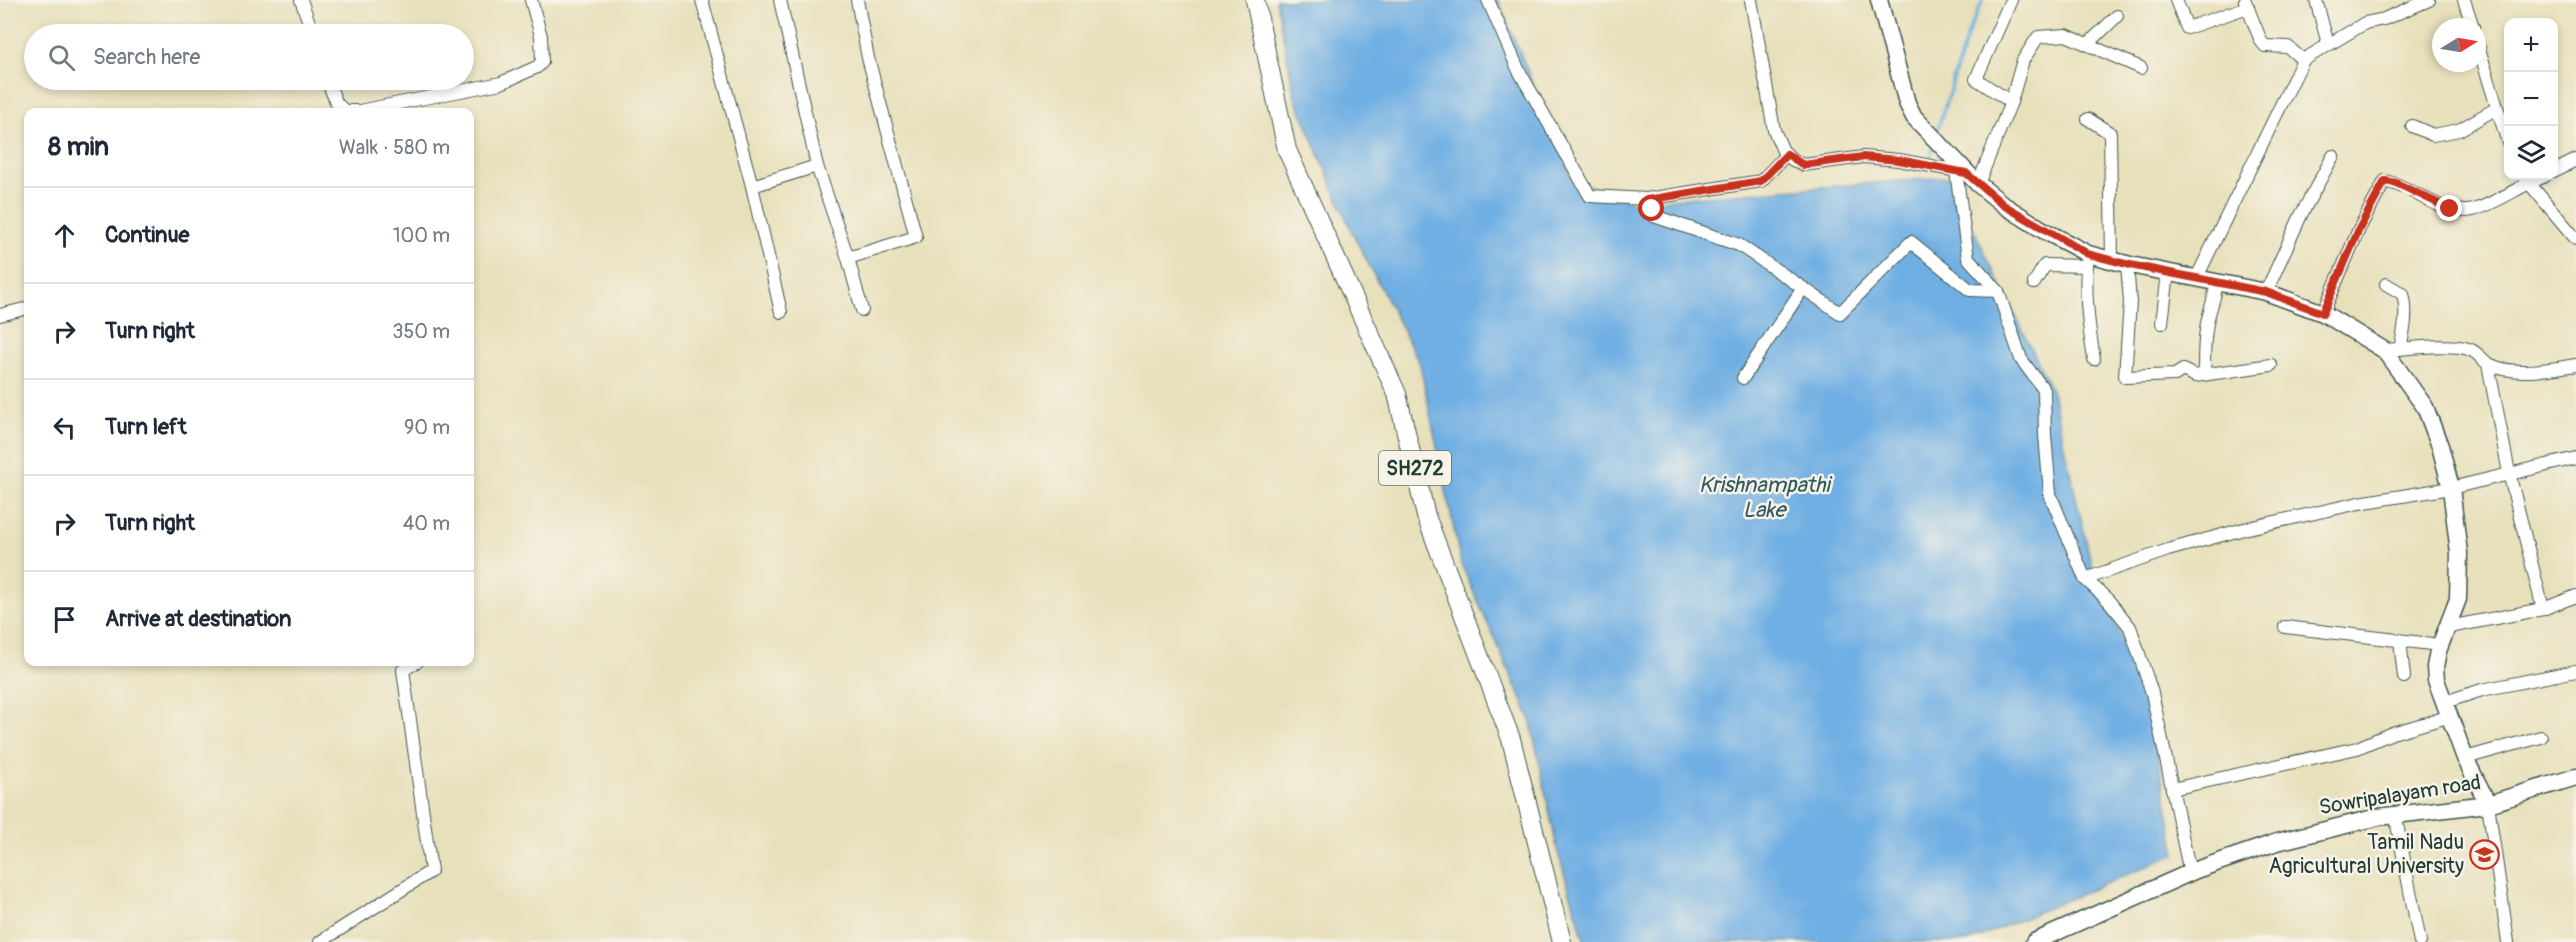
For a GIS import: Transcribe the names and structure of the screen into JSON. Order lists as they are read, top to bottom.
{
  "streets": {
    "main road": ["SH272"],
    "street": ["Sowripalayam road"]
  },
  "water": ["Krishnampathi Lake"],
  "places": {
    "school or university": ["Tamil Nadu Agricultural University"]
  },
  "north": "right",
  "page": {
    "map_buttons": ["+", "−"],
    "search": "Search here",
    "heading": ["8 min", "Walk · 580 m"],
    "list": [
      ["Continue", "100 m"],
      ["Turn right", "350 m"],
      ["Turn left", "90 m"],
      ["Turn right", "40 m"],
      "Arrive at destination"
    ]
  }
}
